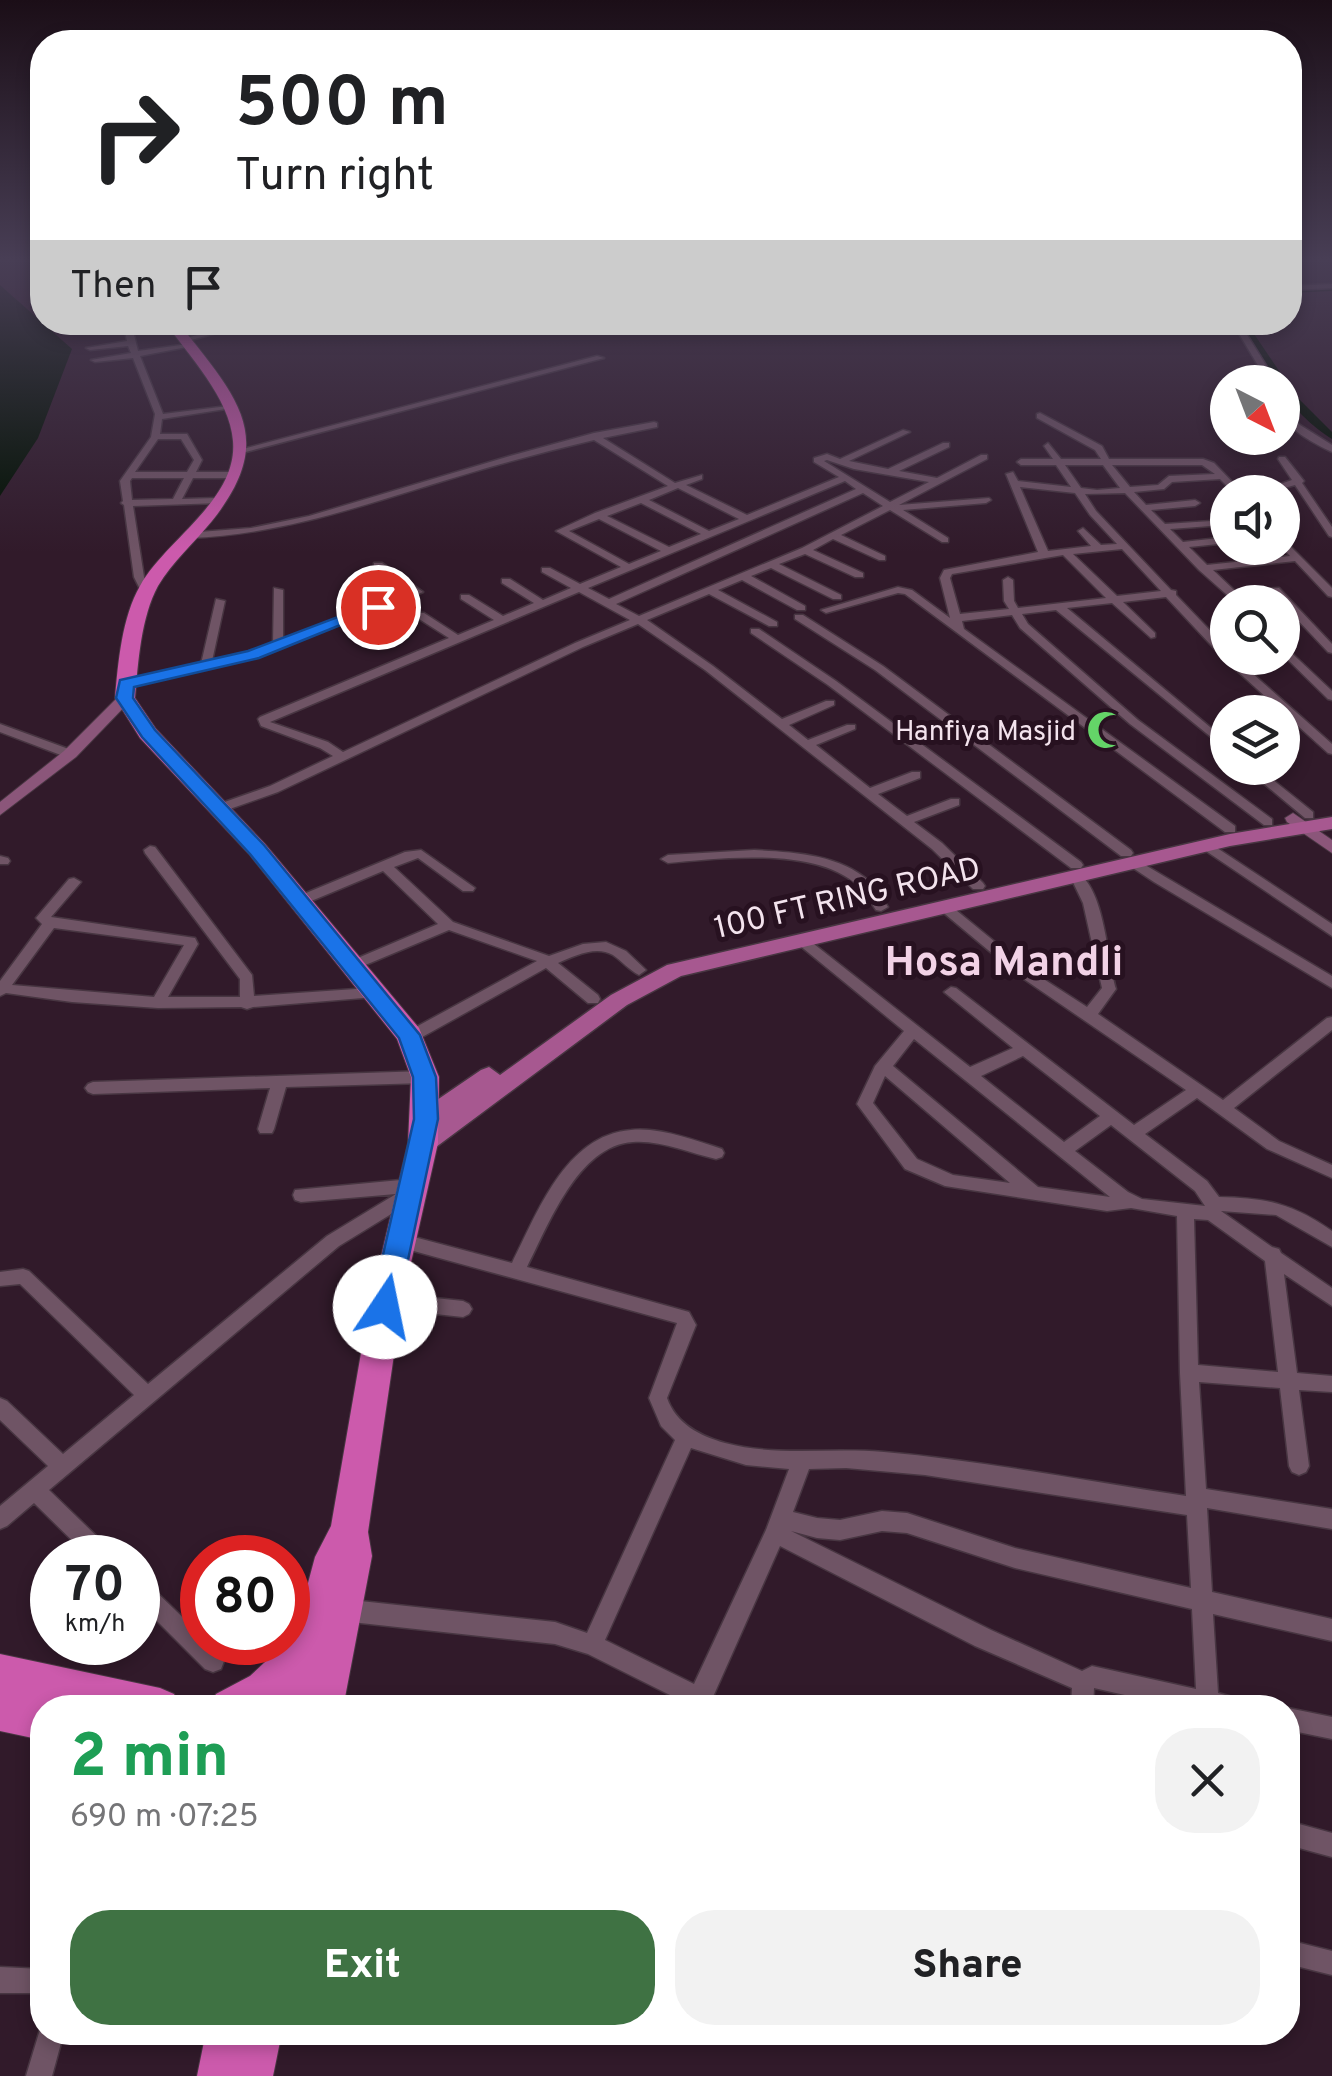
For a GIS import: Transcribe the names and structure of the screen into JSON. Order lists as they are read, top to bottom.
{
  "streets": {
    "main road": ["100 FT RING ROAD"]
  },
  "districts": ["Hosa Mandli"],
  "places": {
    "mosque": ["Hanfiya Masjid"]
  },
  "north": "bottom right",
  "page": {
    "turn": ["500 m", "Turn right"],
    "then": "Then",
    "speed": "70 km/h",
    "limit": "80",
    "heading": ["2 min", "690 m · 07:25"],
    "buttons": ["Exit", "Share"]
  }
}
